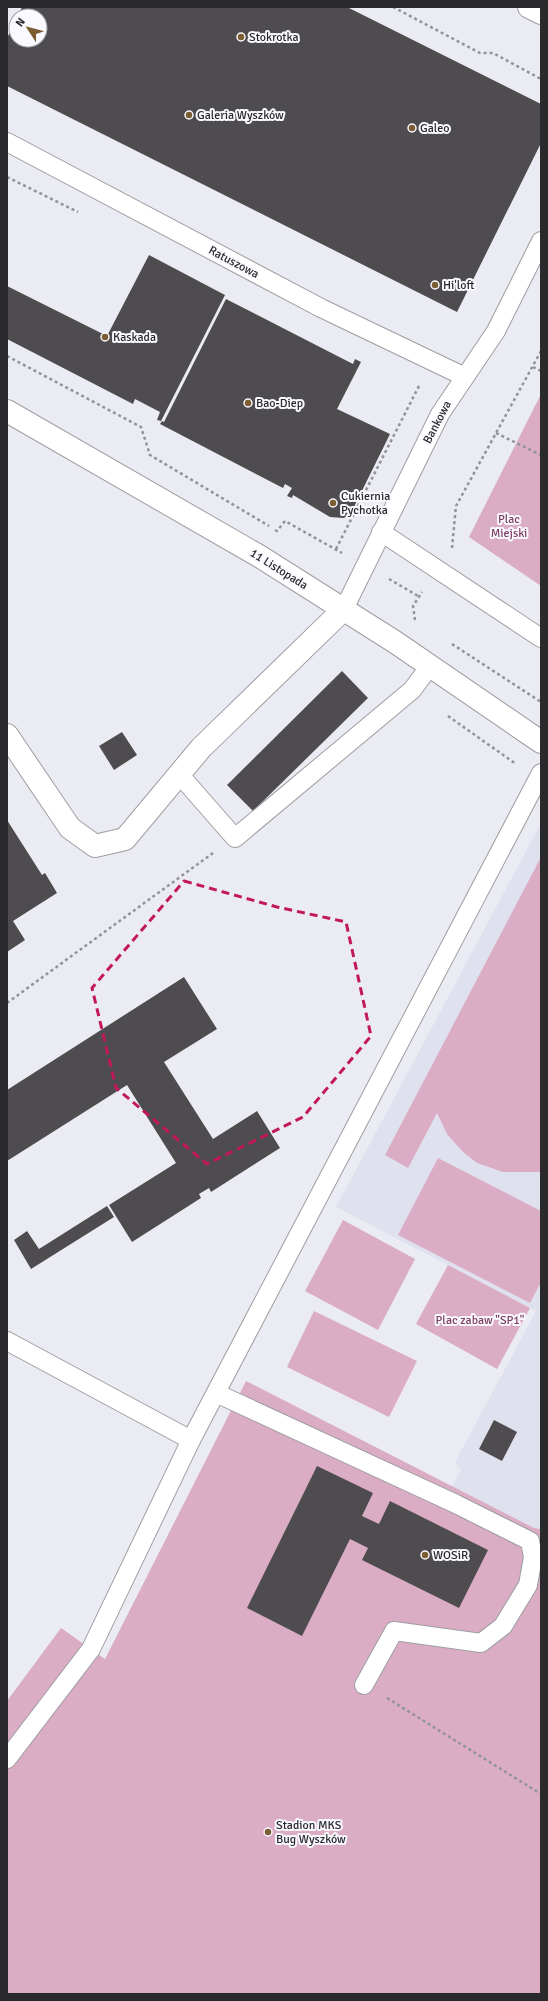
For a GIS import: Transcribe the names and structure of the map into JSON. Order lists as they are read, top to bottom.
{
  "streets": {
    "street": ["11 Listopada"],
    "lane": ["Ratuszowa", "Bankowa"]
  },
  "crossings": [
    ["Ratuszowa", "Bankowa"],
    ["Bankowa", "11 Listopada"]
  ],
  "parks": ["Plac Miejski", "Plac zabaw \"SP1\""],
  "places": [
    "Stokrotka",
    "Galeria Wyszków",
    "Galeo",
    "Hi'loft",
    "Kaskada",
    "Bao-Diep",
    "Cukiernia Pychotka",
    "WOSiR",
    "Stadion MKS Bug Wyszków"
  ],
  "north": "top left"
}
